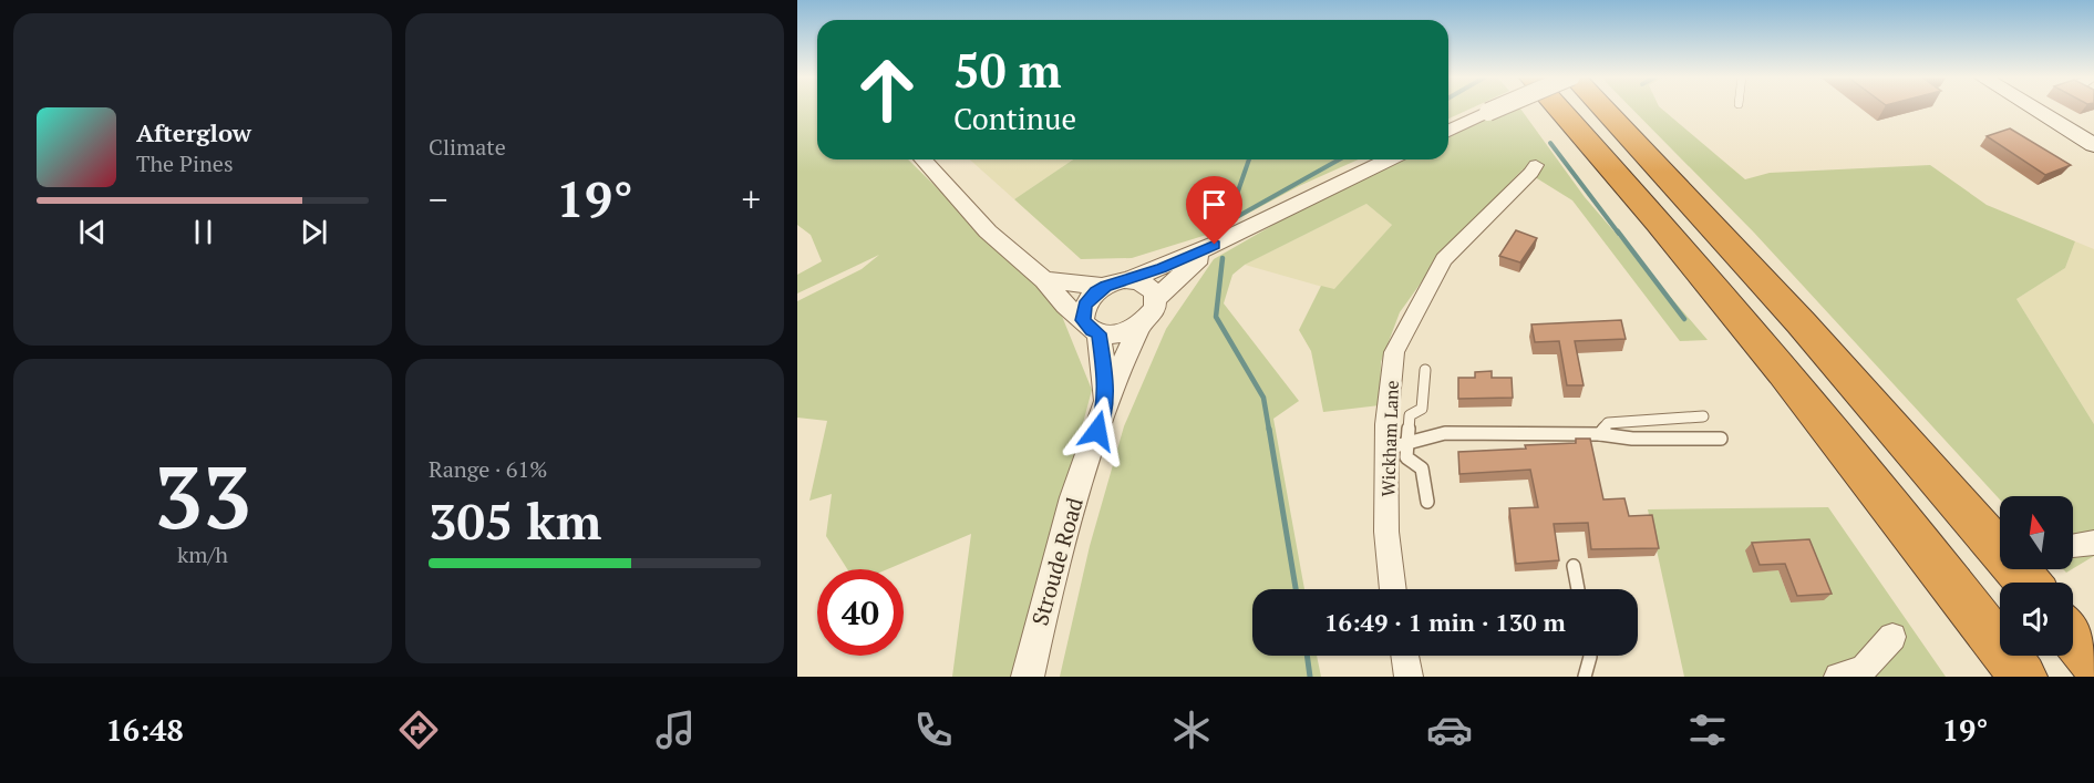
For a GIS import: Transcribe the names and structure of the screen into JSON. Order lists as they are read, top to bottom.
{
  "streets": {
    "street": ["Wickham Lane", "Stroude Road"]
  },
  "north": "top",
  "page": {
    "tile": [
      "Climate",
      ["33", "km/h"],
      ["Range · 61%", "305 km"]
    ],
    "turn": ["50 m", "Continue"],
    "song": ["Afterglow", "The Pines"],
    "heat": ["−", "19°", "+"],
    "limit": "40",
    "trip": "16:49 · 1 min · 130 m",
    "tabs": ["16:48", "19°"]
  }
}
